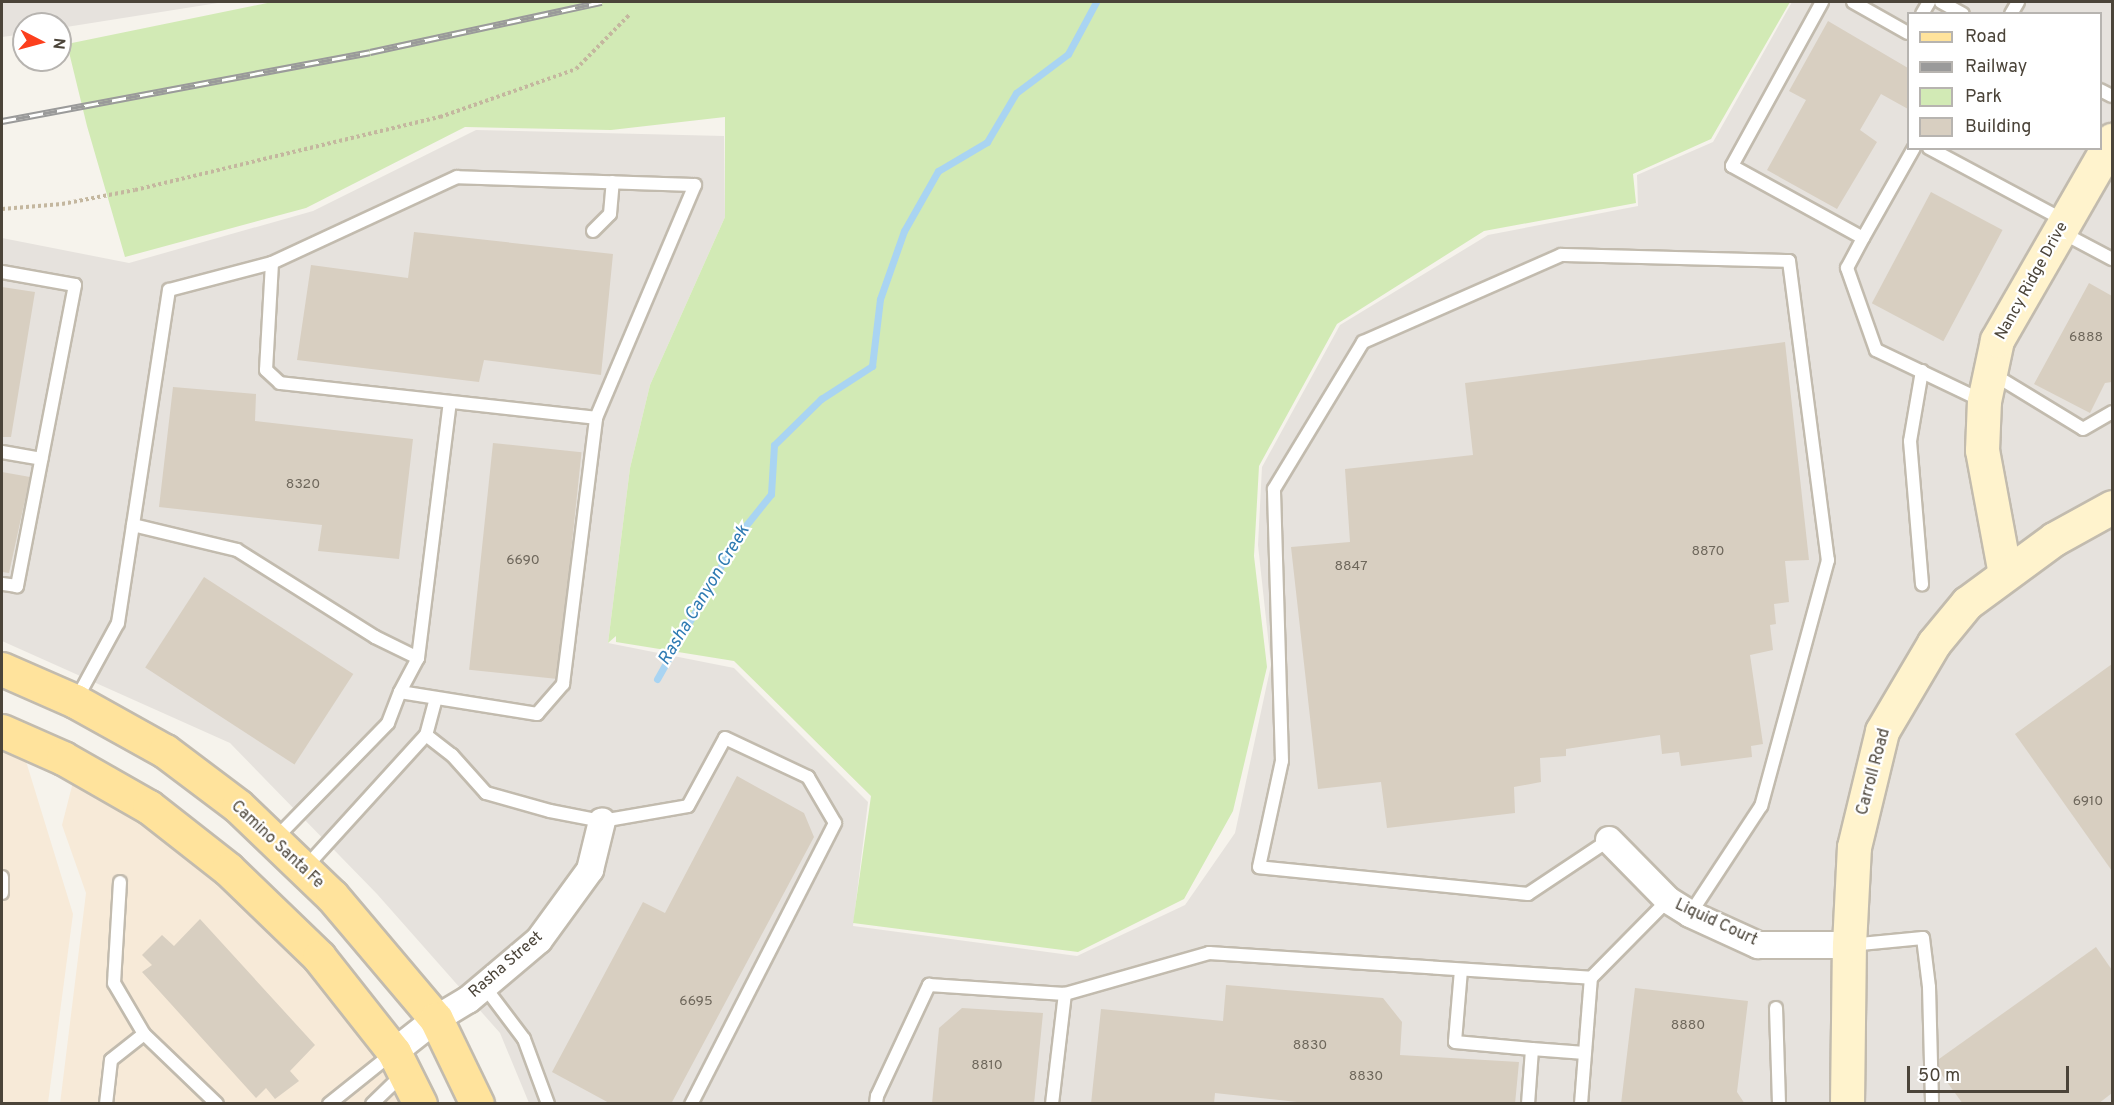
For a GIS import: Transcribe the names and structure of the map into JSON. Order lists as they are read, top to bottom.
{
  "streets": {
    "main road": ["Nancy Ridge Drive", "Carroll Road", "Camino Santa Fe"],
    "street": ["Liquid Court", "Rasha Street"]
  },
  "crossings": [
    ["Nancy Ridge Drive", "Carroll Road"],
    ["Carroll Road", "Liquid Court"],
    ["Camino Santa Fe", "Rasha Street"]
  ],
  "water": ["Rasha Canyon Creek"],
  "house_numbers": [
    "6888",
    "8320",
    "8870",
    "6690",
    "8847",
    "6910",
    "6695",
    "8880",
    "8830",
    "8810",
    "8830"
  ],
  "legend": [
    "Road",
    "Railway",
    "Park",
    "Building"
  ],
  "scale_bar": "50 m",
  "north": "right"
}
